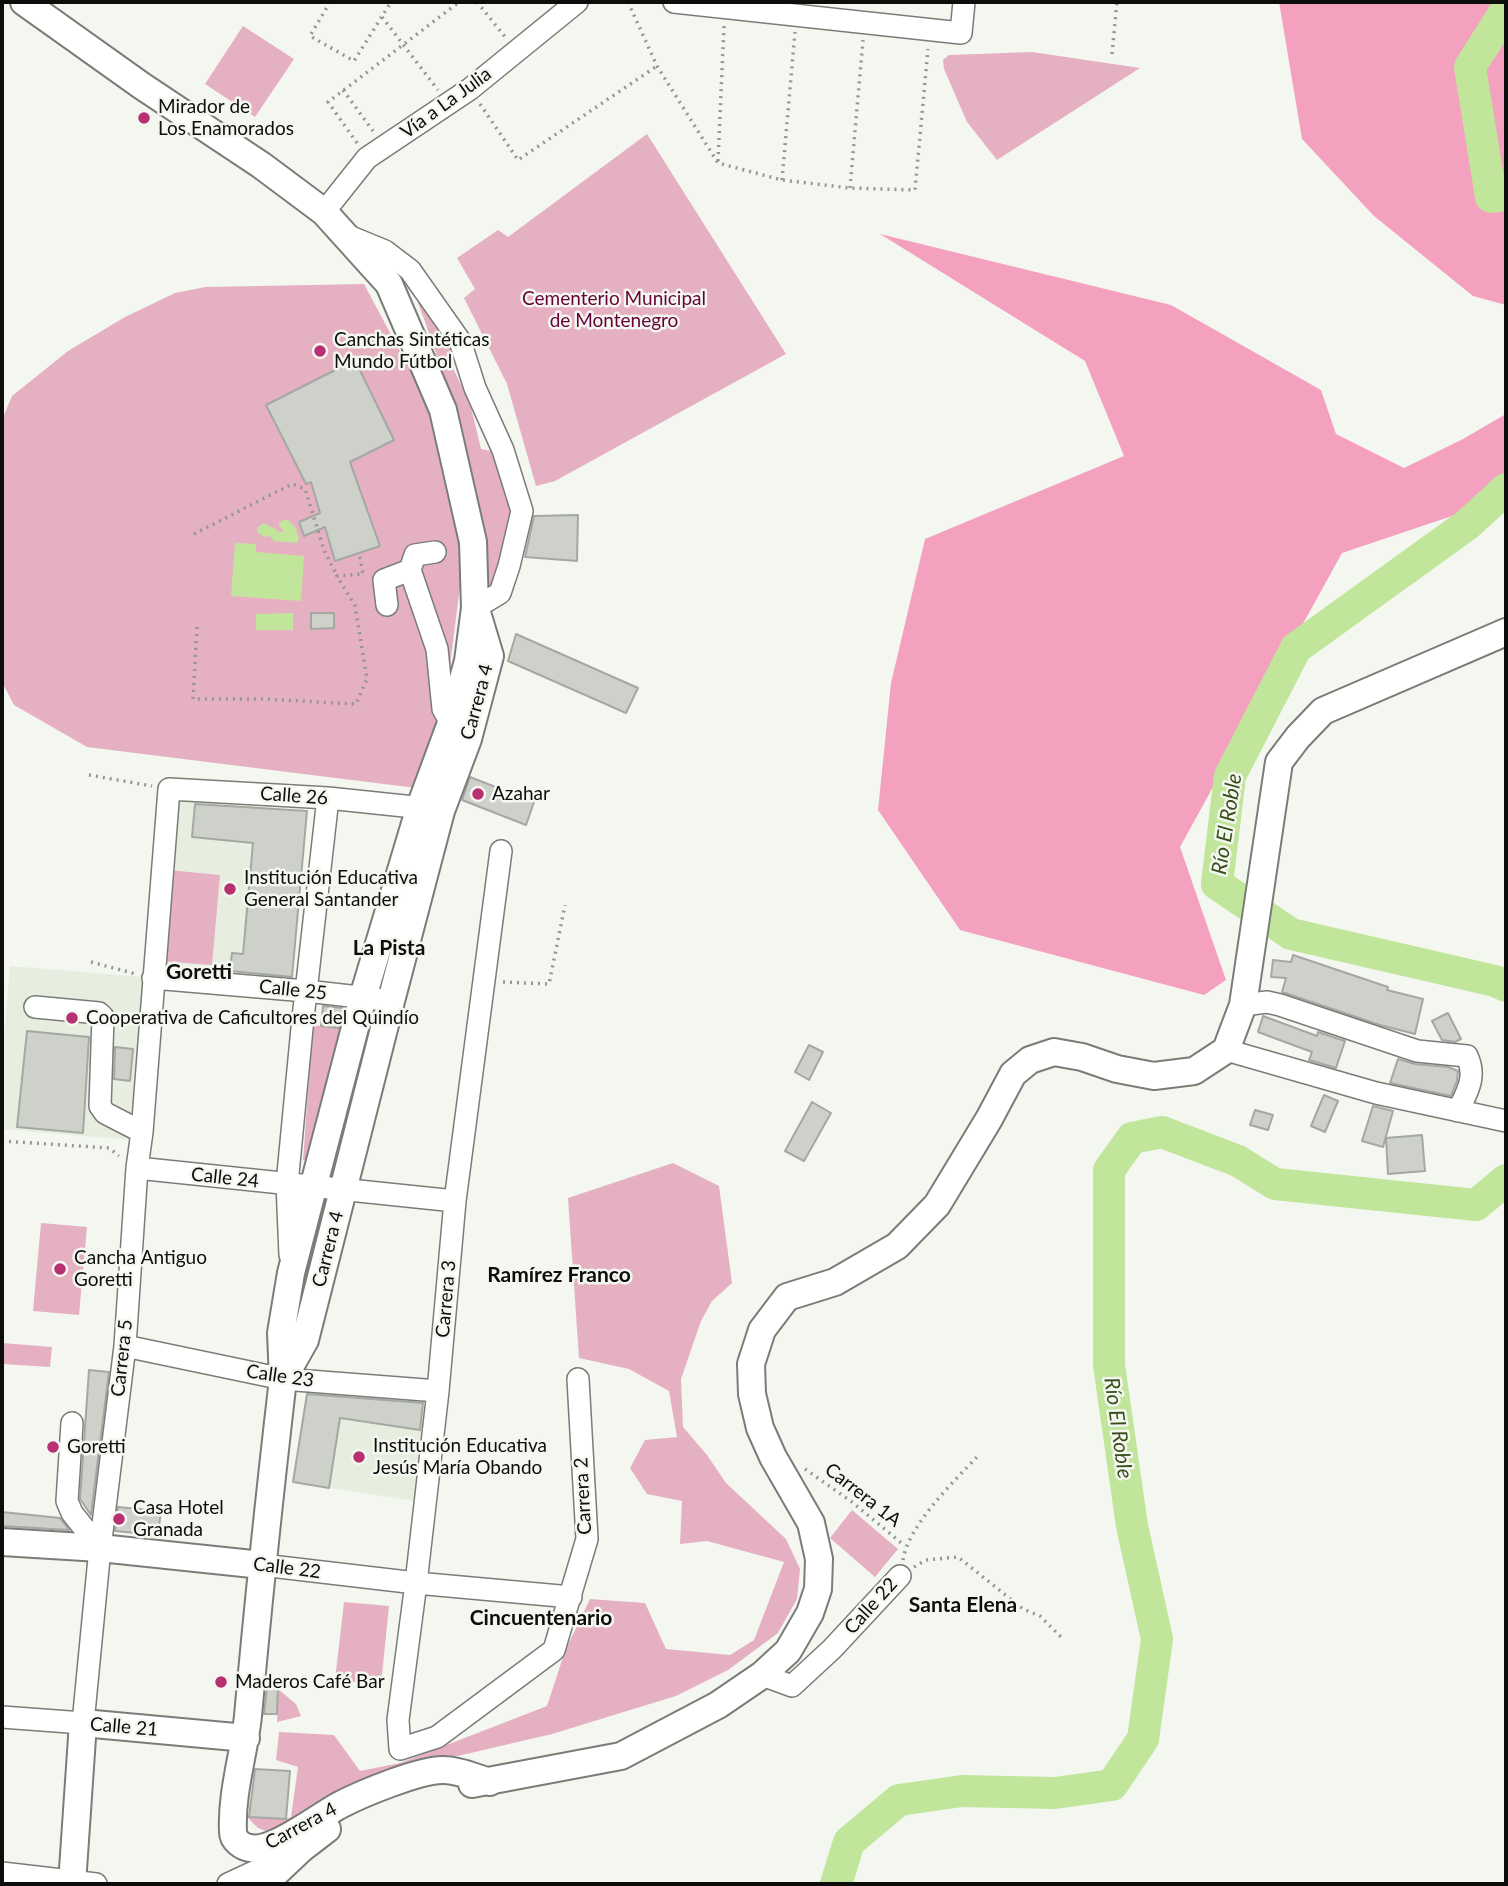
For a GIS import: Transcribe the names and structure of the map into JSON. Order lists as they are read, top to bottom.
{
  "streets": {
    "main road": [
      "Carrera 4",
      "Carrera 5",
      "Calle 22",
      "Calle 21"
    ],
    "street": [
      "Vía a La Julia",
      "Calle 26",
      "Calle 25",
      "Calle 24",
      "Carrera 3",
      "Calle 23",
      "Carrera 2"
    ],
    "path": ["Carrera 1A"]
  },
  "crossings": [
    ["Carrera 4", "Calle 26"],
    ["Carrera 4", "Calle 25"],
    ["Carrera 4", "Calle 24"],
    ["Carrera 4", "Calle 23"],
    ["Carrera 4", "Calle 22"],
    ["Carrera 4", "Calle 21"],
    ["Calle 26", "Carrera 5"],
    ["Calle 25", "Carrera 5"],
    ["Calle 24", "Carrera 3"],
    ["Calle 24", "Carrera 5"],
    ["Carrera 3", "Calle 23"],
    ["Carrera 3", "Carrera 2"],
    ["Carrera 3", "Calle 22"],
    ["Carrera 5", "Calle 23"],
    ["Carrera 5", "Calle 22"],
    ["Carrera 5", "Calle 21"],
    ["Carrera 1A", "Calle 22"],
    ["Carrera 2", "Calle 22"]
  ],
  "districts": [
    "La Pista",
    "Goretti",
    "Ramírez Franco",
    "Santa Elena",
    "Cincuentenario"
  ],
  "water": ["Río El Roble"],
  "parks": ["Cementerio Municipal de Montenegro"],
  "places": [
    "Mirador de Los Enamorados",
    "Canchas Sintéticas Mundo Fútbol",
    "Azahar",
    "Institución Educativa General Santander",
    "Cooperativa de Caficultores del Quindío",
    "Cancha Antiguo Goretti",
    "Goretti",
    "Institución Educativa Jesús María Obando",
    "Casa Hotel Granada",
    "Maderos Café Bar"
  ]
}
